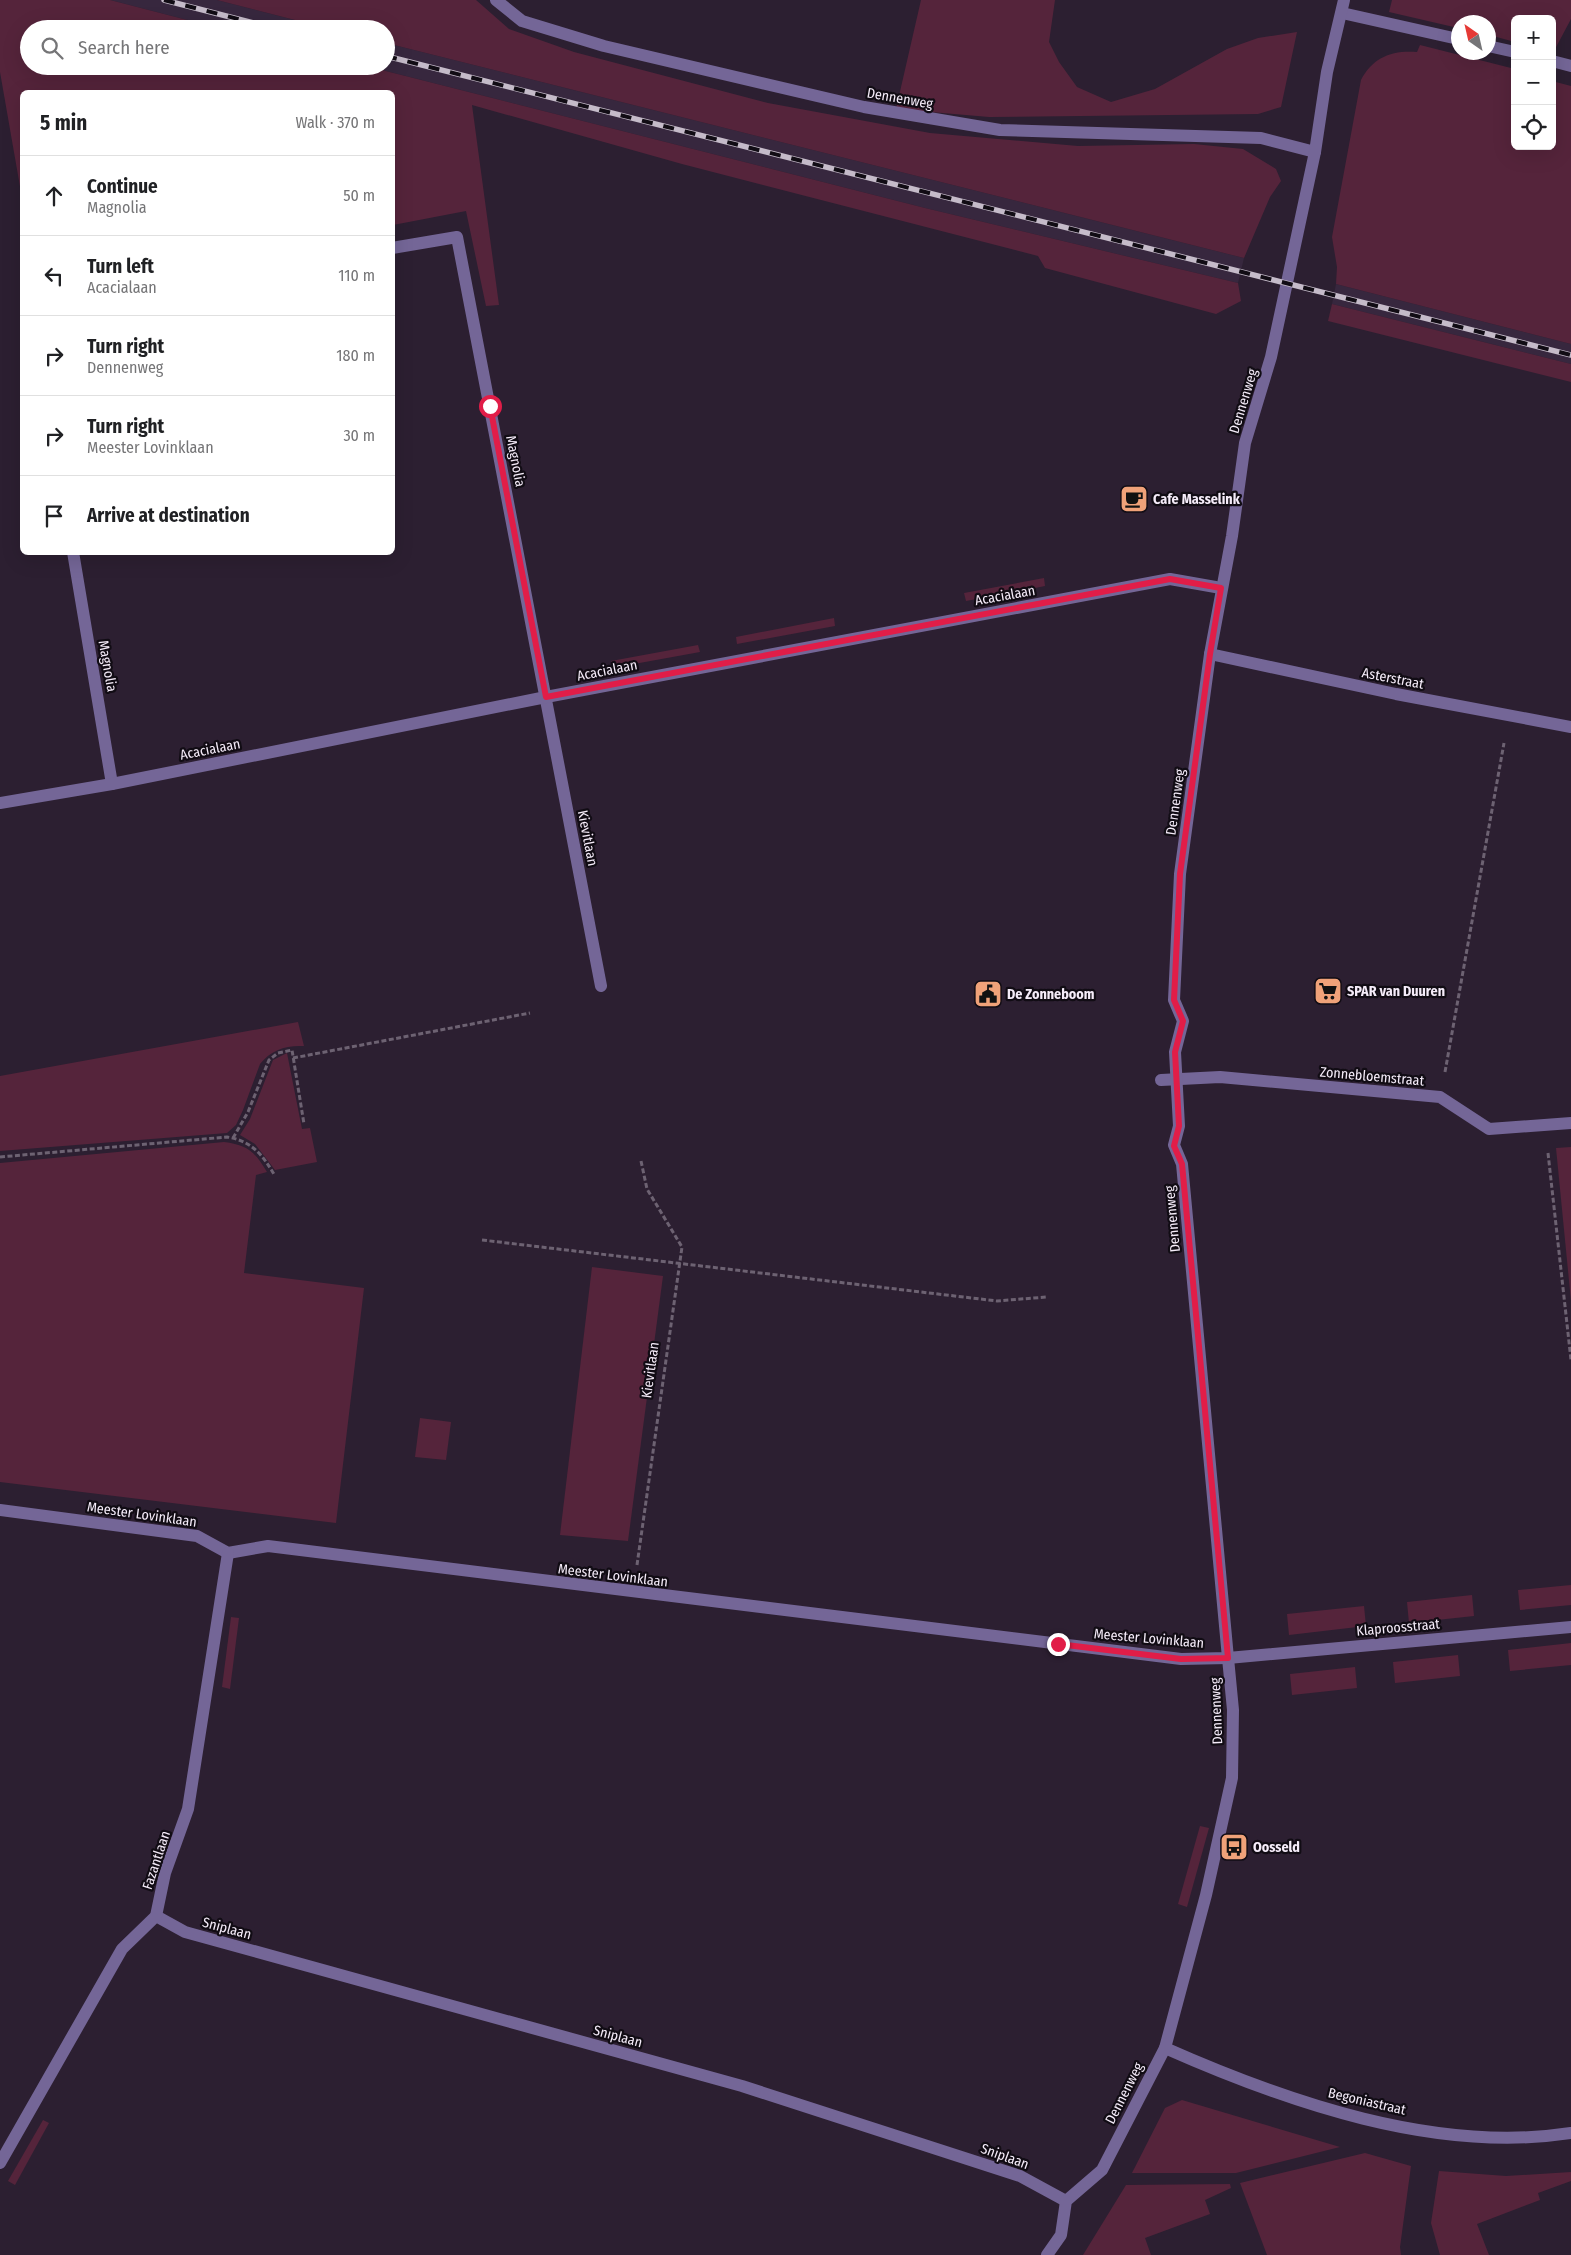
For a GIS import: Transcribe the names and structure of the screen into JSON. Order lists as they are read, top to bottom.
{
  "streets": {
    "street": [
      "Dennenweg",
      "Magnolia",
      "Acacialaan",
      "Asterstraat",
      "Kievitlaan",
      "Zonnebloemstraat",
      "Meester Lovinklaan",
      "Klaproosstraat",
      "Fazantlaan",
      "Sniplaan",
      "Begoniastraat"
    ]
  },
  "crossings": [
    ["Dennenweg", "Acacialaan"],
    ["Dennenweg", "Asterstraat"],
    ["Dennenweg", "Zonnebloemstraat"],
    ["Dennenweg", "Meester Lovinklaan"],
    ["Dennenweg", "Klaproosstraat"],
    ["Dennenweg", "Sniplaan"],
    ["Dennenweg", "Begoniastraat"],
    ["Magnolia", "Acacialaan"],
    ["Magnolia", "Kievitlaan"],
    ["Acacialaan", "Kievitlaan"],
    ["Kievitlaan", "Meester Lovinklaan"],
    ["Meester Lovinklaan", "Klaproosstraat"],
    ["Meester Lovinklaan", "Fazantlaan"],
    ["Fazantlaan", "Sniplaan"]
  ],
  "places": {
    "cafe": ["Cafe Masselink"],
    "supermarket": ["SPAR van Duuren"],
    "public building": ["De Zonneboom"],
    "bus stop": ["Oosseld"]
  },
  "north": "top left",
  "page": {
    "map_buttons": ["+", "−"],
    "search": "Search here",
    "heading": ["5 min", "Walk · 370 m"],
    "list": [
      ["Continue", "Magnolia", "50 m"],
      ["Turn left", "Acacialaan", "110 m"],
      ["Turn right", "Dennenweg", "180 m"],
      ["Turn right", "Meester Lovinklaan", "30 m"],
      "Arrive at destination"
    ]
  }
}
